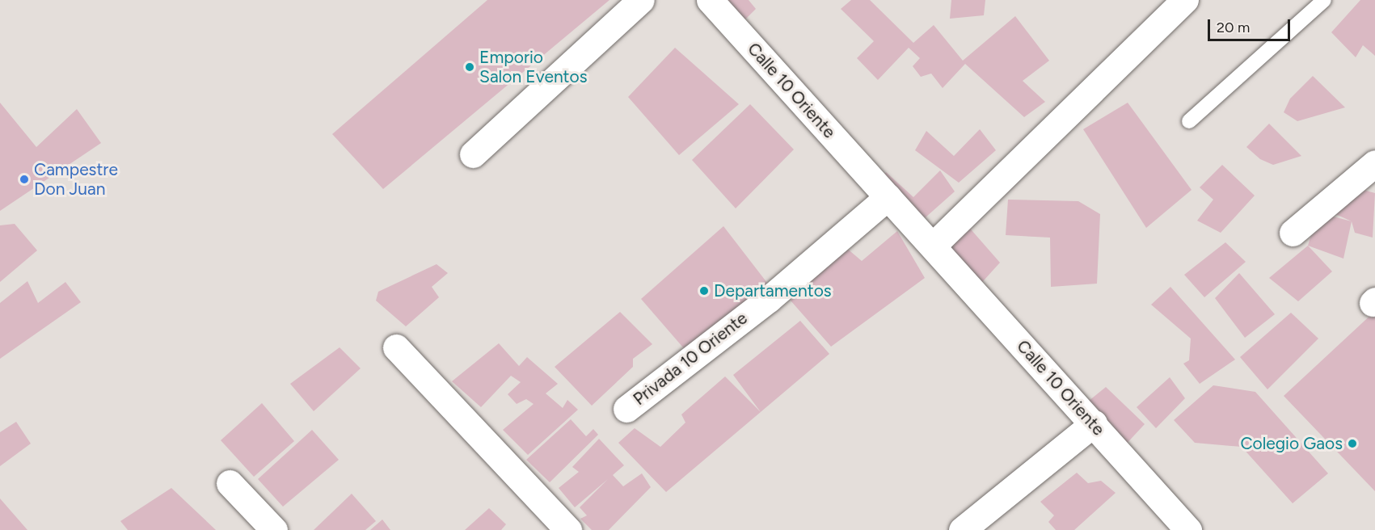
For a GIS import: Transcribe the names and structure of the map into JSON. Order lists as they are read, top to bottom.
{
  "streets": {
    "street": ["Calle 10 Oriente", "Privada 10 Oriente"]
  },
  "crossings": [
    ["Calle 10 Oriente", "Privada 10 Oriente"]
  ],
  "places": [
    "Emporio Salon Eventos",
    "Campestre Don Juan",
    "Departamentos",
    "Colegio Gaos"
  ],
  "scale_bar": "20 m"
}
